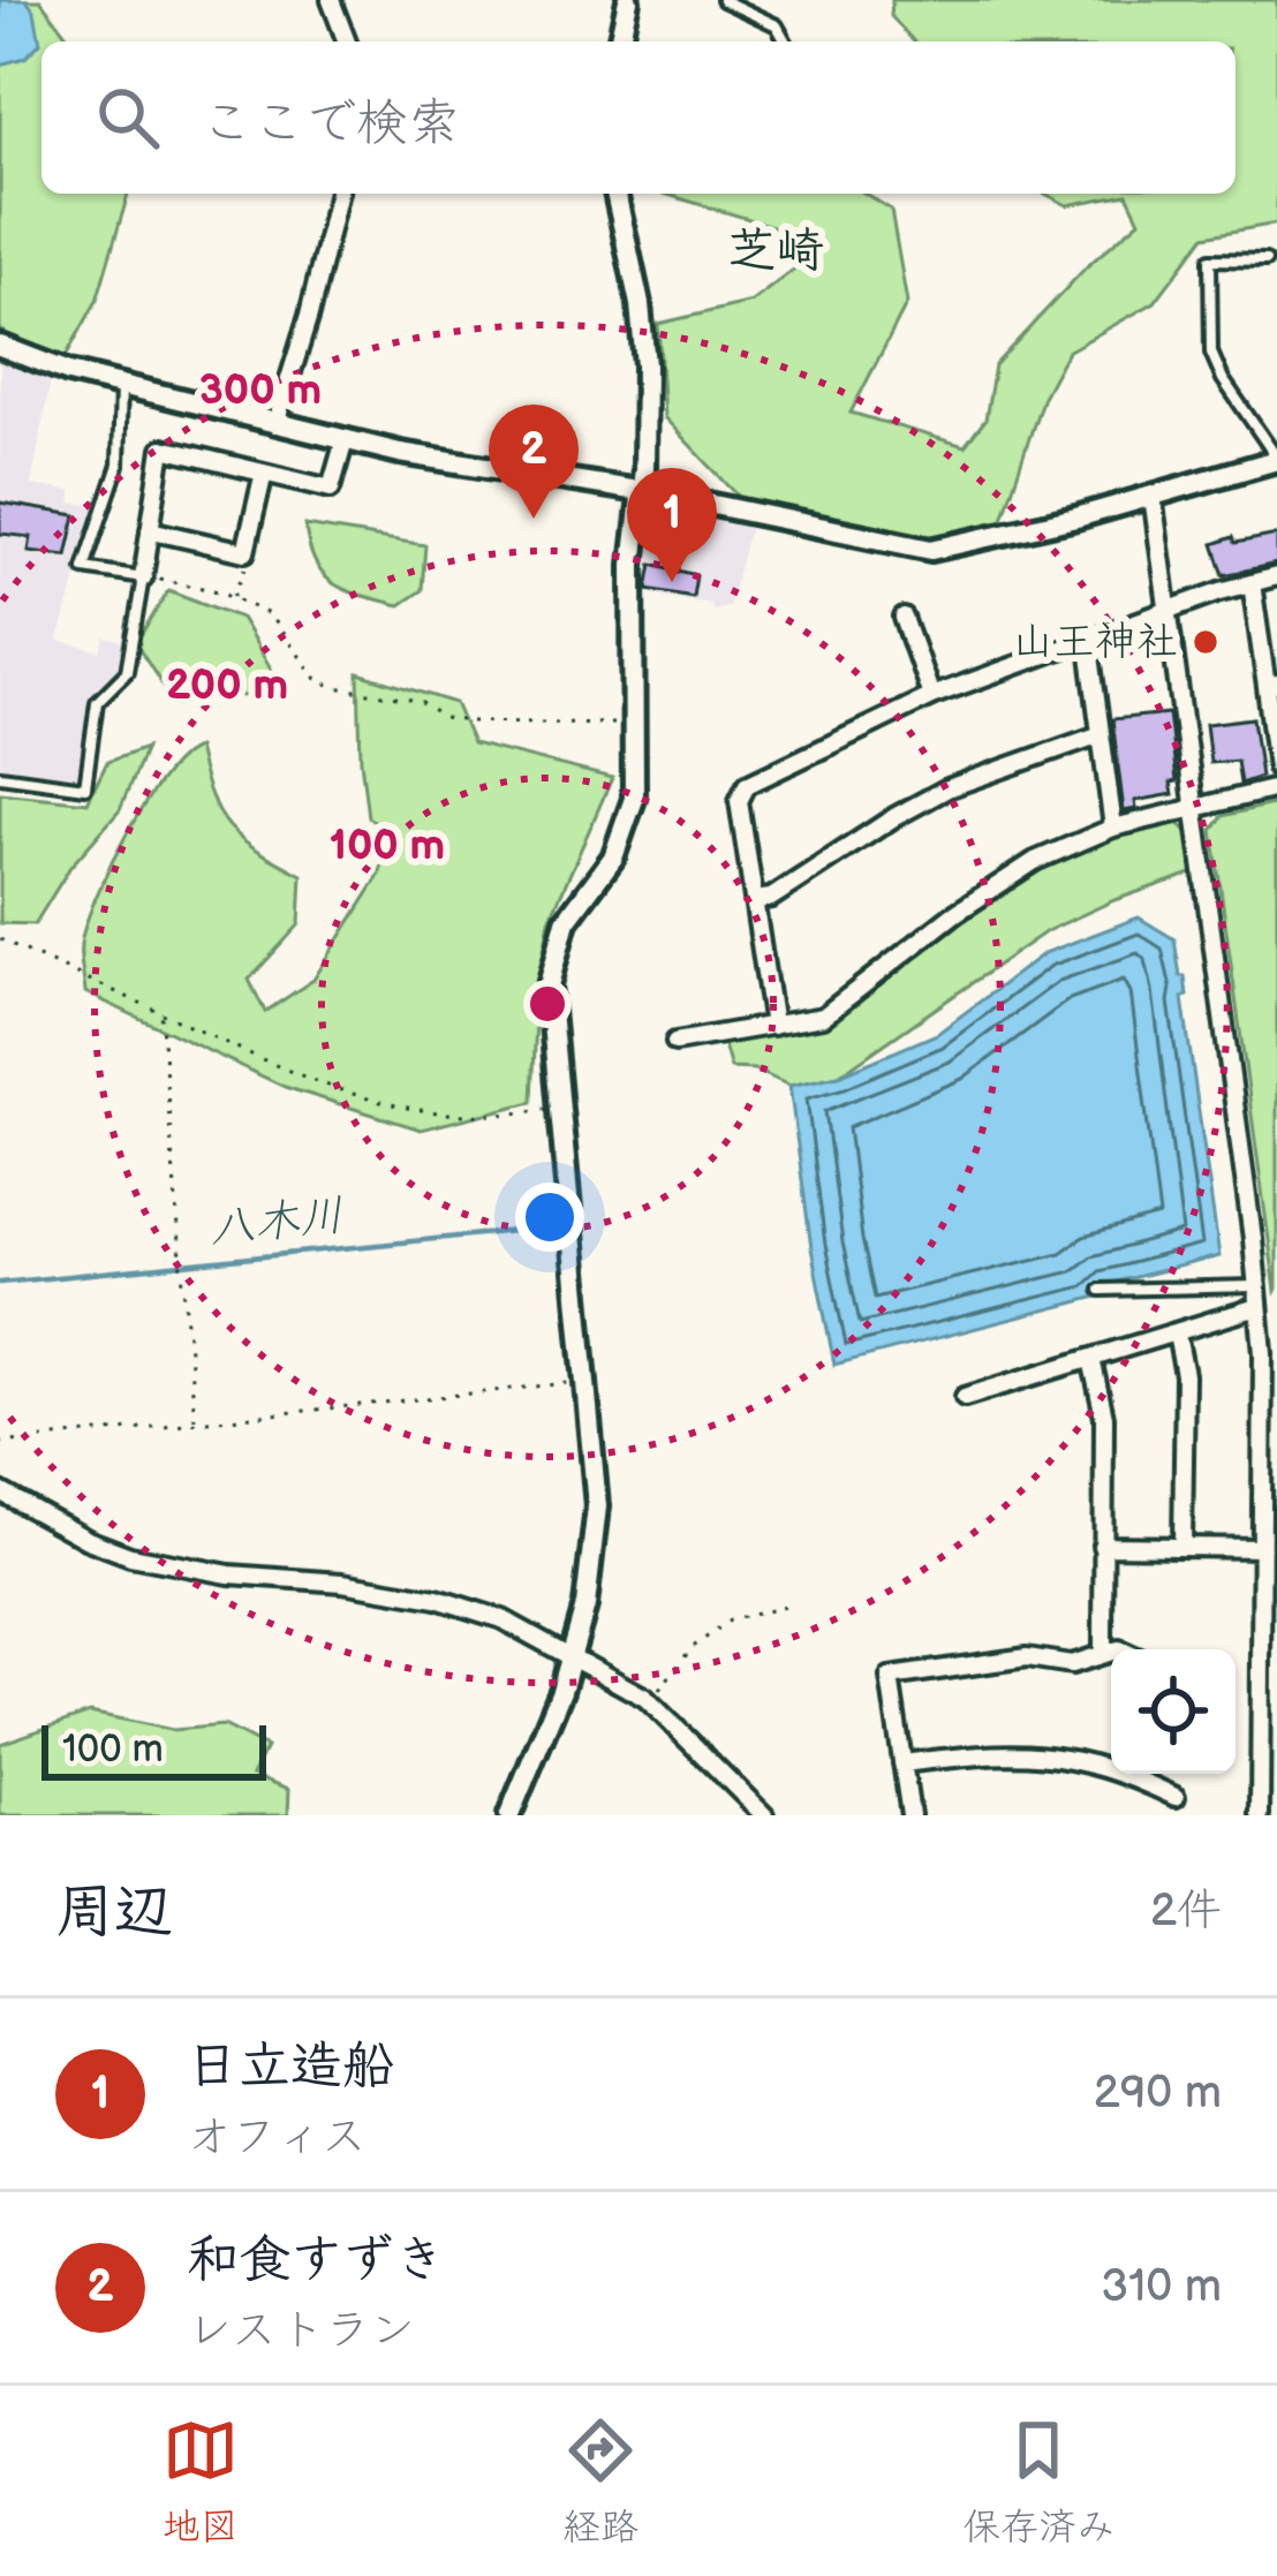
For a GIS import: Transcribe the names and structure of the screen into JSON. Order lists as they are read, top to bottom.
{
  "districts": ["芝崎"],
  "water": ["八木川"],
  "places": ["山王神社"],
  "scale_bar": "100 m",
  "page": {
    "search": "ここで検索",
    "pins": ["2", "1"],
    "scale": "100 m",
    "heading": ["周辺", "2件"],
    "list": [
      {
        "mark": "1",
        "name": "日立造船",
        "note": "オフィス",
        "value": "290 m"
      },
      {
        "mark": "2",
        "name": "和食すずき",
        "note": "レストラン",
        "value": "310 m"
      }
    ],
    "nav": ["地図", "経路", "保存済み"]
  },
  "rings": ["300 m", "200 m", "100 m"]
}
